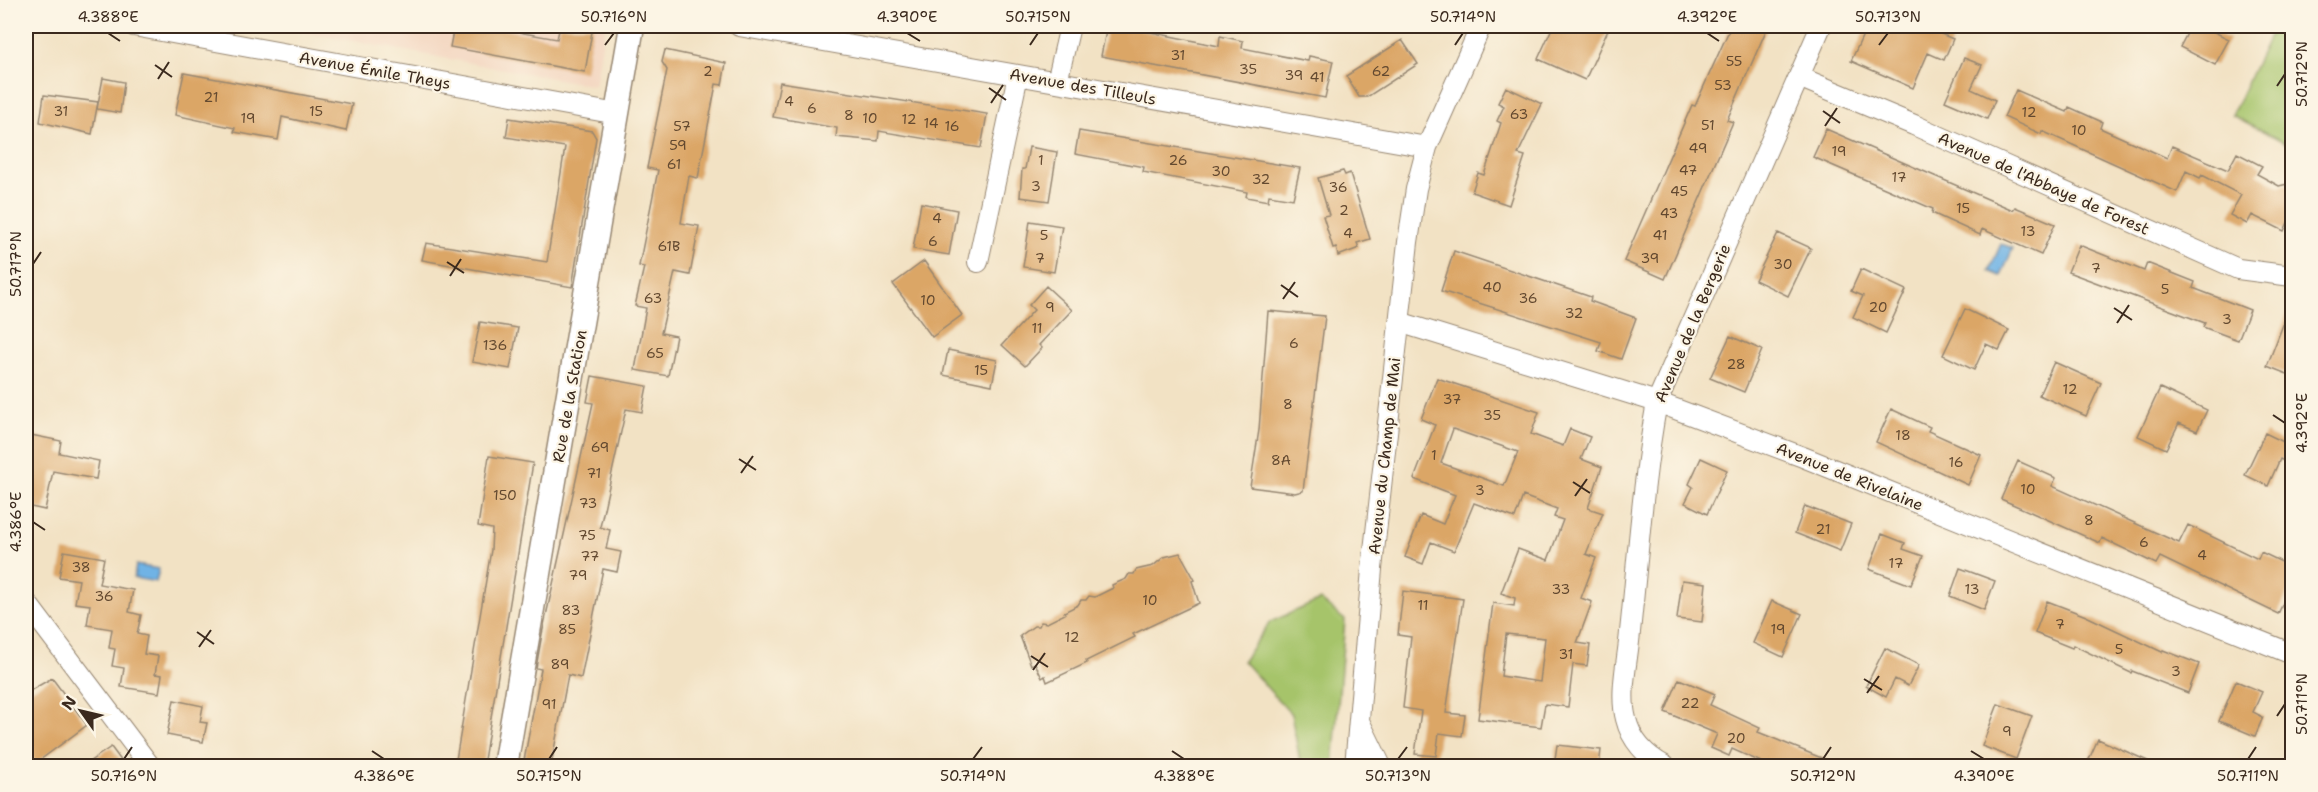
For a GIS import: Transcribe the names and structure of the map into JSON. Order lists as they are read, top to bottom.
{
  "streets": {
    "street": [
      "Avenue Émile Theys",
      "Avenue des Tilleuls",
      "Avenue de l'Abbaye de Forest",
      "Avenue de la Bergerie",
      "Rue de la Station",
      "Avenue du Champ de Mai",
      "Avenue de Rivelaine"
    ]
  },
  "crossings": [
    ["Avenue Émile Theys", "Rue de la Station"],
    ["Avenue des Tilleuls", "Avenue du Champ de Mai"],
    ["Avenue de l'Abbaye de Forest", "Avenue de la Bergerie"],
    ["Avenue de la Bergerie", "Avenue de Rivelaine"],
    ["Avenue du Champ de Mai", "Avenue de Rivelaine"]
  ],
  "house_numbers": [
    "31",
    "55",
    "35",
    "2",
    "62",
    "39",
    "41",
    "53",
    "21",
    "4",
    "6",
    "31",
    "15",
    "12",
    "63",
    "8",
    "19",
    "10",
    "12",
    "14",
    "51",
    "57",
    "16",
    "10",
    "59",
    "49",
    "19",
    "1",
    "26",
    "61",
    "47",
    "30",
    "17",
    "32",
    "3",
    "36",
    "45",
    "15",
    "2",
    "43",
    "4",
    "13",
    "4",
    "5",
    "41",
    "6",
    "61B",
    "7",
    "39",
    "30",
    "7",
    "40",
    "5",
    "63",
    "36",
    "10",
    "9",
    "20",
    "32",
    "3",
    "11",
    "6",
    "136",
    "65",
    "28",
    "15",
    "12",
    "37",
    "8",
    "35",
    "18",
    "69",
    "1",
    "8A",
    "16",
    "71",
    "10",
    "3",
    "150",
    "73",
    "8",
    "21",
    "75",
    "6",
    "4",
    "77",
    "17",
    "38",
    "79",
    "33",
    "13",
    "36",
    "10",
    "11",
    "83",
    "7",
    "85",
    "19",
    "12",
    "5",
    "31",
    "89",
    "3",
    "22",
    "91",
    "9",
    "20"
  ],
  "north": "top left",
  "coordinates": [
    "4.388°E",
    "50.716°N",
    "4.390°E",
    "50.715°N",
    "50.714°N",
    "4.392°E",
    "50.713°N",
    "50.712°N",
    "50.717°N",
    "4.386°E",
    "50.711°N"
  ]
}
